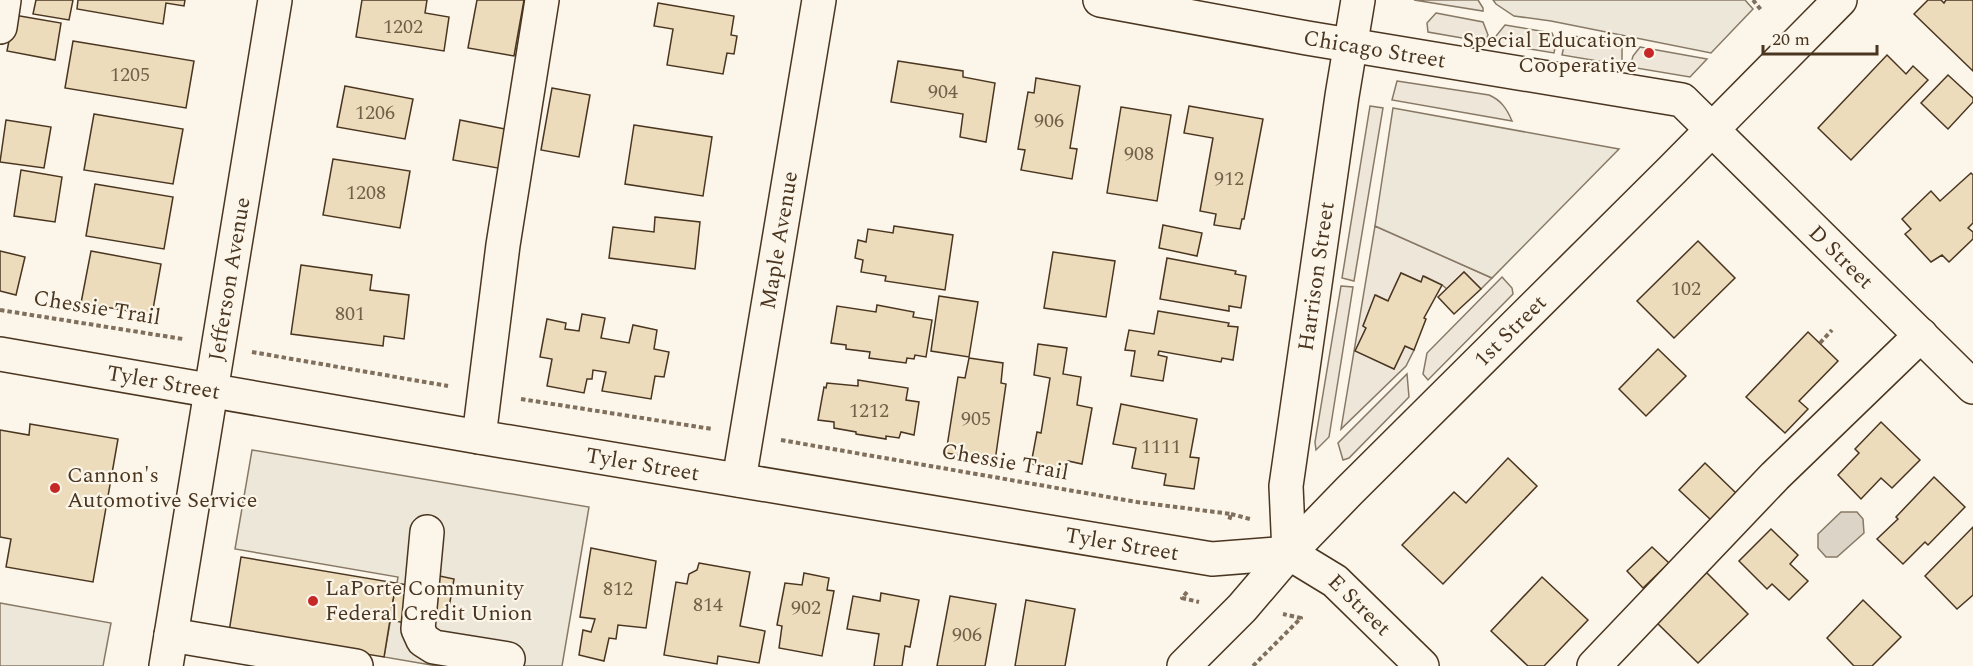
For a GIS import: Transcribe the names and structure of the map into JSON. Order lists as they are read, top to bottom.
{
  "streets": {
    "street": [
      "Chicago Street",
      "Maple Avenue",
      "D Street",
      "Harrison Street",
      "Jefferson Avenue",
      "1st Street",
      "Tyler Street",
      "E Street"
    ],
    "path": ["Chessie Trail"]
  },
  "crossings": [
    ["Chicago Street", "D Street"],
    ["Chicago Street", "Harrison Street"],
    ["Chicago Street", "1st Street"],
    ["Maple Avenue", "Tyler Street"],
    ["D Street", "1st Street"],
    ["Harrison Street", "1st Street"],
    ["Harrison Street", "Tyler Street"],
    ["Harrison Street", "E Street"],
    ["Jefferson Avenue", "Tyler Street"],
    ["1st Street", "Tyler Street"],
    ["1st Street", "E Street"],
    ["Tyler Street", "E Street"]
  ],
  "places": ["Special Education Cooperative", "Cannon's Automotive Service", "LaPorte Community Federal Credit Union"],
  "house_numbers": [
    "1202",
    "1205",
    "904",
    "1206",
    "906",
    "908",
    "912",
    "1208",
    "102",
    "801",
    "1212",
    "905",
    "1111",
    "812",
    "814",
    "902",
    "906"
  ],
  "scale_bar": "20 m"
}
